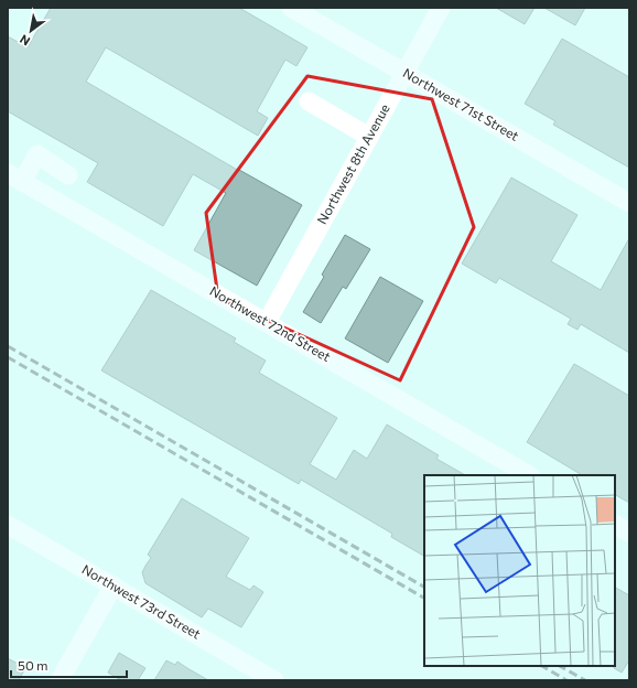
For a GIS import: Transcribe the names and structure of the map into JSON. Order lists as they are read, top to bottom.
{
  "streets": {
    "street": [
      "Northwest 71st Street",
      "Northwest 8th Avenue",
      "Northwest 72nd Street",
      "Northwest 73rd Street"
    ]
  },
  "crossings": [
    ["Northwest 71st Street", "Northwest 8th Avenue"],
    ["Northwest 8th Avenue", "Northwest 72nd Street"]
  ],
  "scale_bar": "50 m",
  "north": "bottom left"
}
